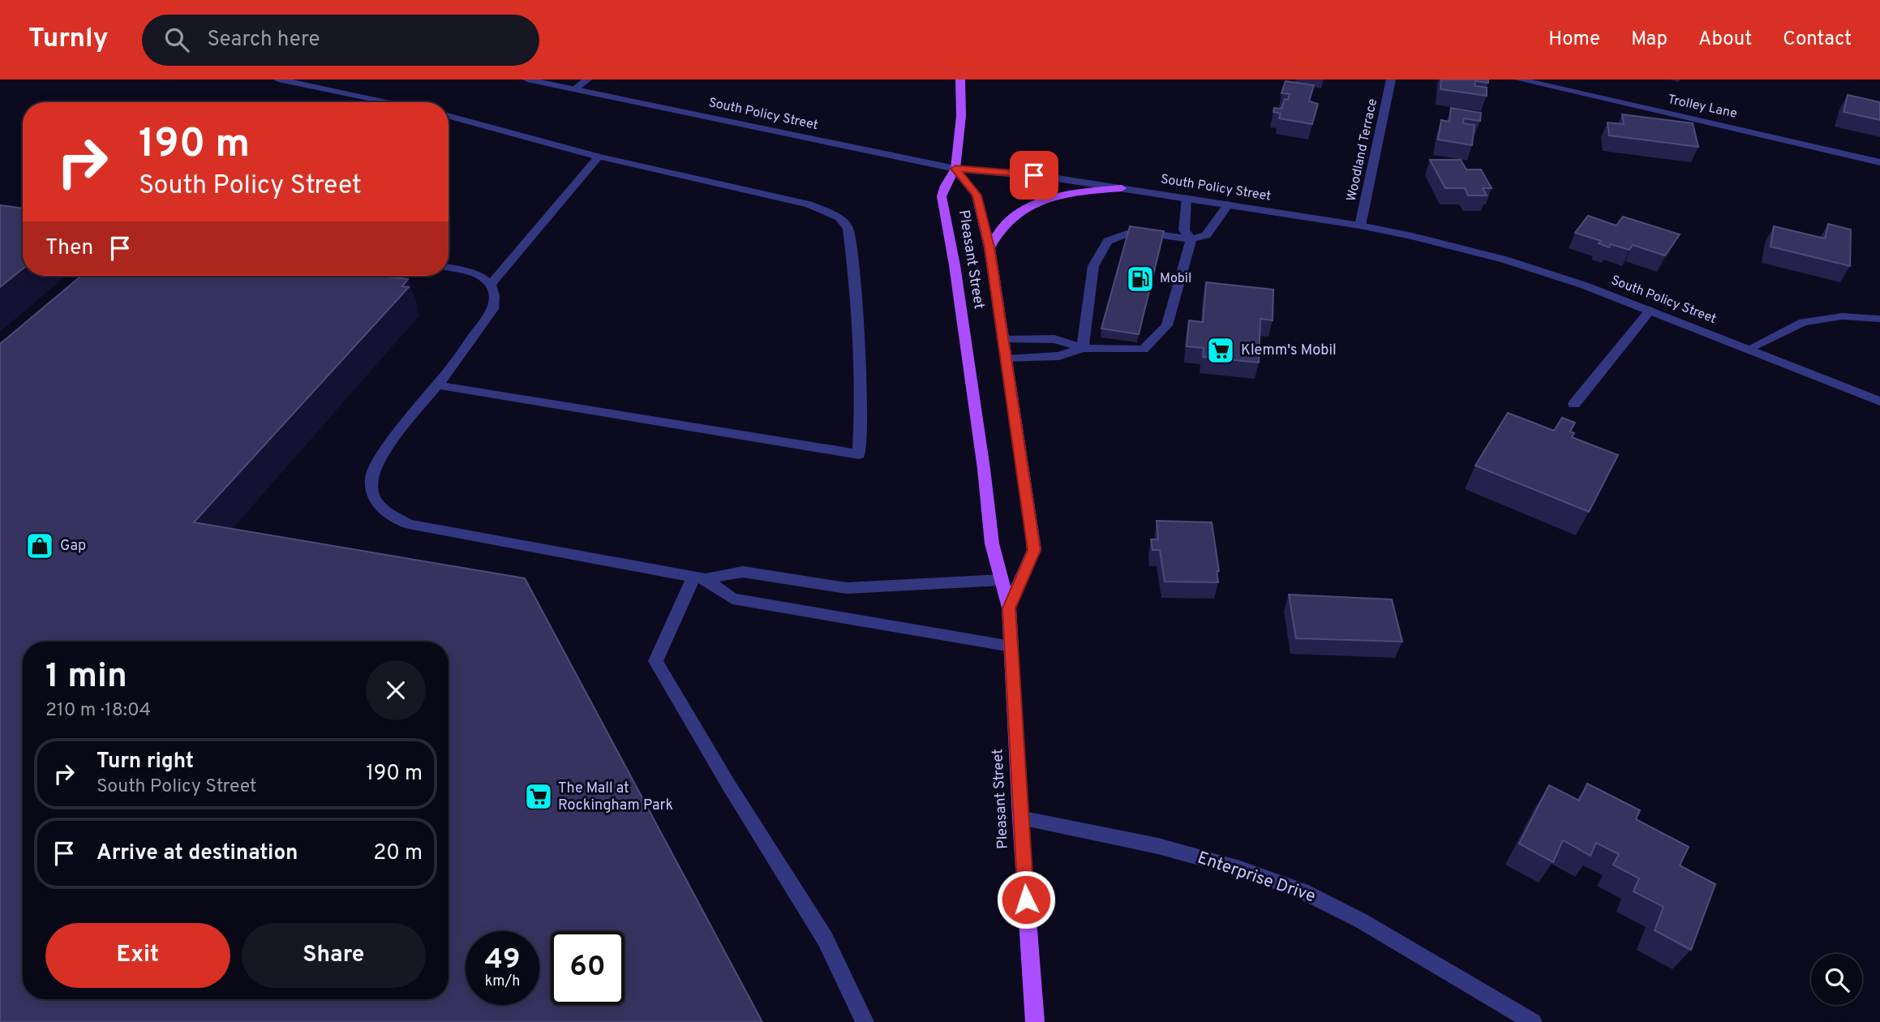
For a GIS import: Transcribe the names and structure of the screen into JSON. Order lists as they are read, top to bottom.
{
  "streets": {
    "main road": ["Pleasant Street"],
    "street": [
      "Trolley Lane",
      "South Policy Street",
      "Woodland Terrace",
      "Enterprise Drive"
    ]
  },
  "crossings": [
    ["South Policy Street", "Woodland Terrace"],
    ["South Policy Street", "Pleasant Street"],
    ["Pleasant Street", "Enterprise Drive"]
  ],
  "places": {
    "fuel station": ["Mobil"],
    "supermarket": ["Klemm's Mobil", "The Mall at Rockingham Park"],
    "shop": ["Gap"]
  },
  "page": {
    "header": "Turnly",
    "search": "Search here",
    "nav": [
      "Home",
      "Map",
      "About",
      "Contact"
    ],
    "turn": ["190 m", "South Policy Street"],
    "then": "Then",
    "heading": ["1 min", "210 m · 18:04"],
    "list": [
      {
        "name": "Turn right",
        "note": "South Policy Street",
        "value": "190 m"
      },
      {
        "name": "Arrive at destination",
        "value": "20 m"
      }
    ],
    "buttons": ["Exit", "Share"],
    "speed": "49 km/h",
    "limit": "60"
  }
}
